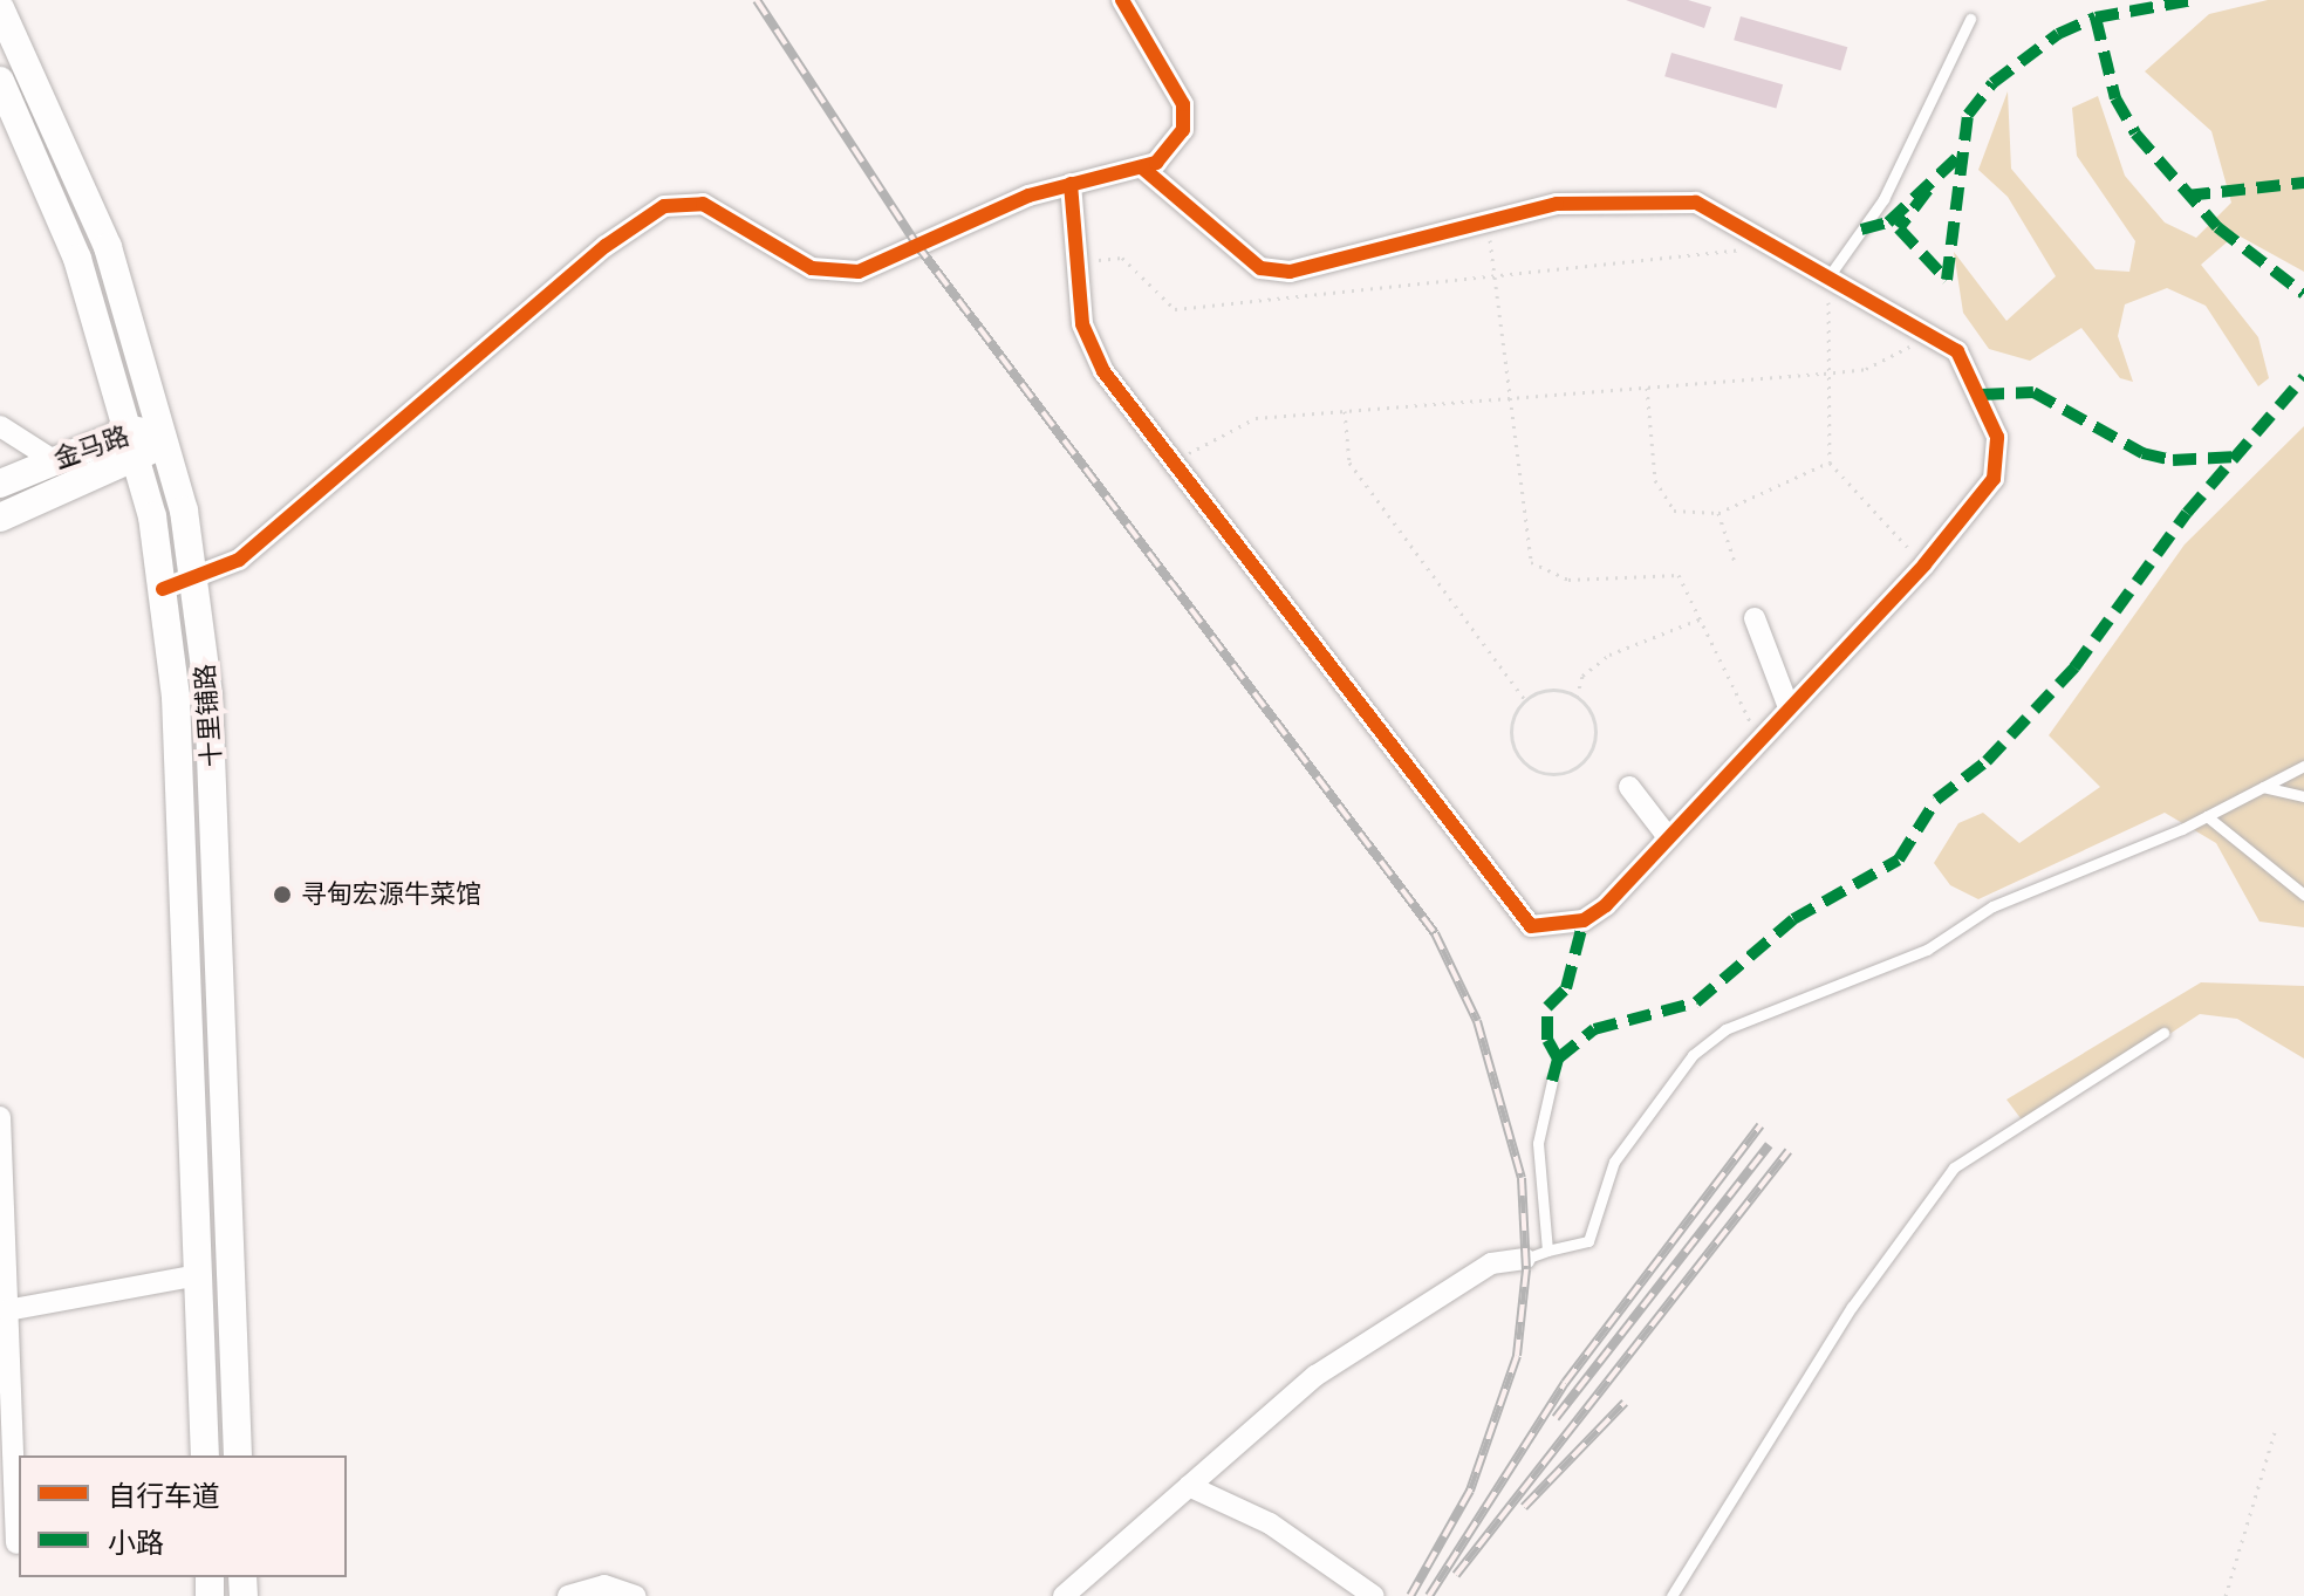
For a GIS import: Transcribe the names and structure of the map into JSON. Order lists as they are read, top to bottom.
{
  "streets": {
    "main road": ["金马路", "十里铺路"]
  },
  "crossings": [
    ["金马路", "十里铺路"]
  ],
  "places": ["寻甸宏源牛菜馆"],
  "legend": ["自行车道", "小路"]
}
